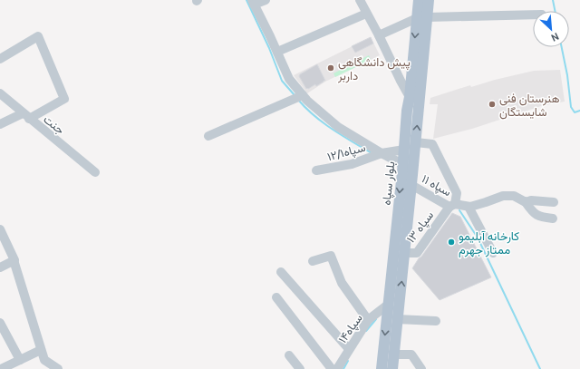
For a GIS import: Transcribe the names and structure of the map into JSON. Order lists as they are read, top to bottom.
{
  "streets": {
    "main road": ["بلوار سپاه"],
    "street": [
      "جنت",
      "سپاه۱۲/۱",
      "سپاه ۱۱",
      "سپاه ۱۳",
      "سپاه۱۴"
    ]
  },
  "crossings": [
    ["سپاه۱۲/۱", "بلوار سپاه"],
    ["بلوار سپاه", "سپاه ۱۱"],
    ["بلوار سپاه", "سپاه ۱۳"],
    ["بلوار سپاه", "سپاه۱۴"],
    ["سپاه ۱۱", "سپاه ۱۳"]
  ],
  "places": ["پیش دانشگاهی داربر", "هنرستان فنی شایستگان", "کارخانه آبلیمو ممتاز جهرم"],
  "north": "bottom right"
}
